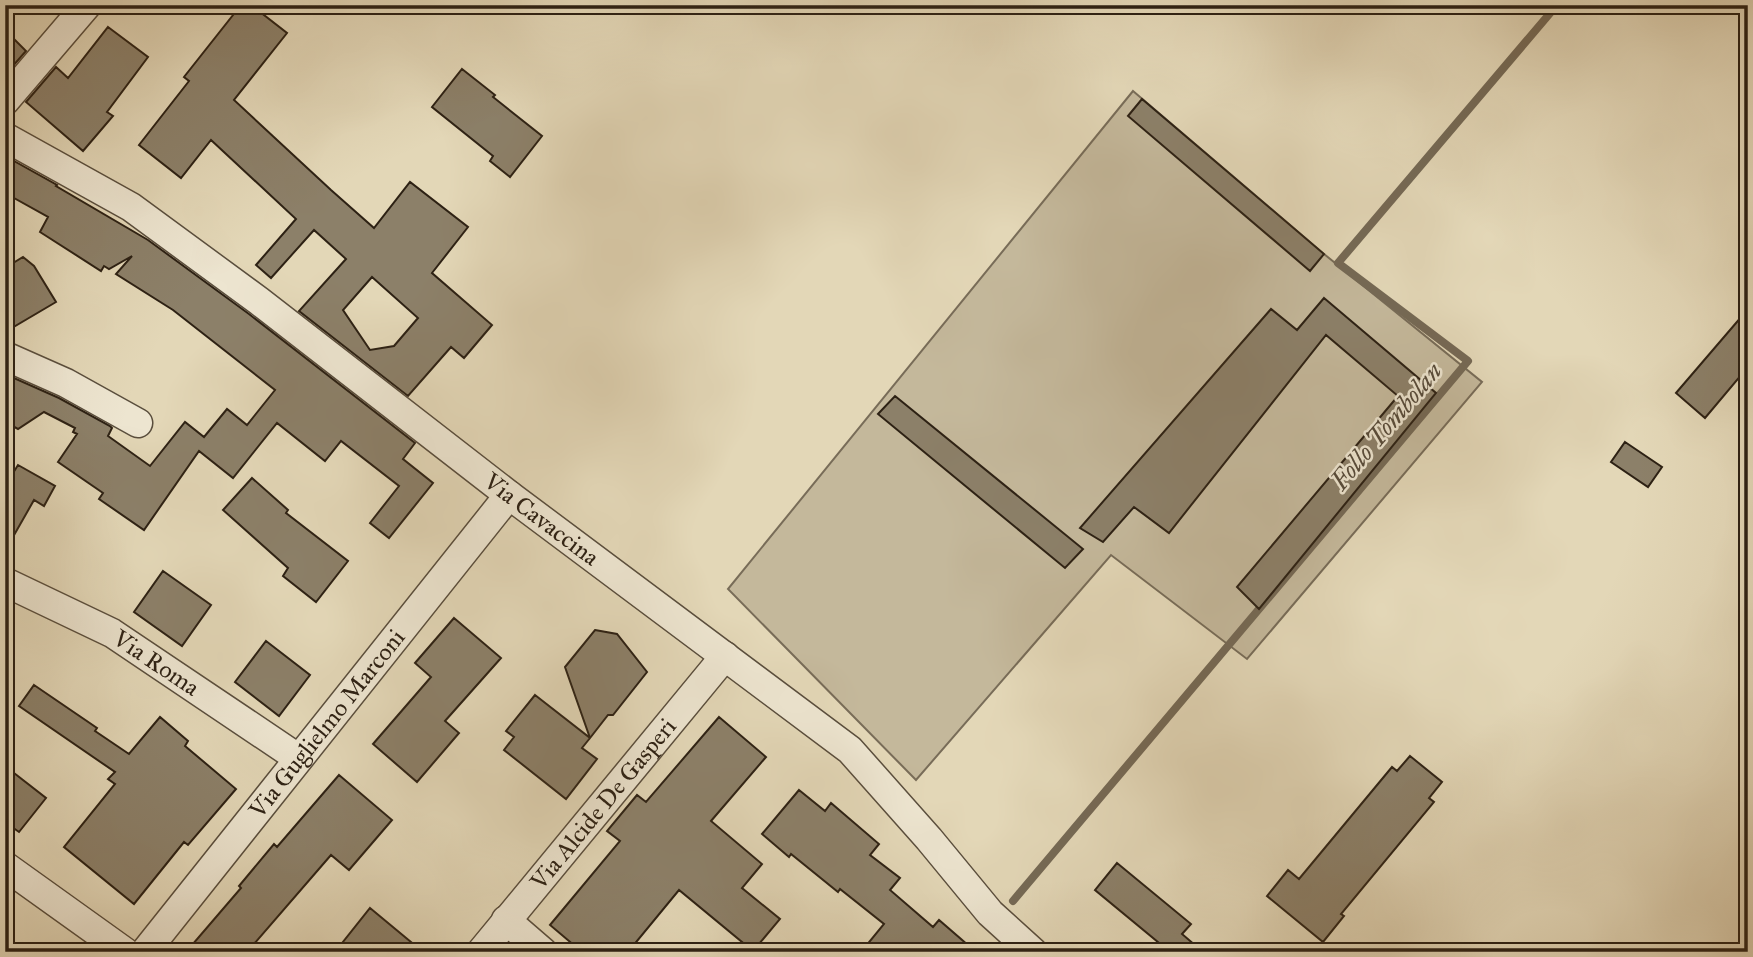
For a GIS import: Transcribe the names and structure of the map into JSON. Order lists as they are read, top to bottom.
{
  "streets": {
    "street": [
      "Via Cavaccina",
      "Via Roma",
      "Via Guglielmo Marconi",
      "Via Alcide De Gasperi"
    ]
  },
  "crossings": [
    ["Via Cavaccina", "Via Guglielmo Marconi"],
    ["Via Cavaccina", "Via Alcide De Gasperi"],
    ["Via Roma", "Via Guglielmo Marconi"]
  ],
  "water": ["Follo Tombolan"]
}
